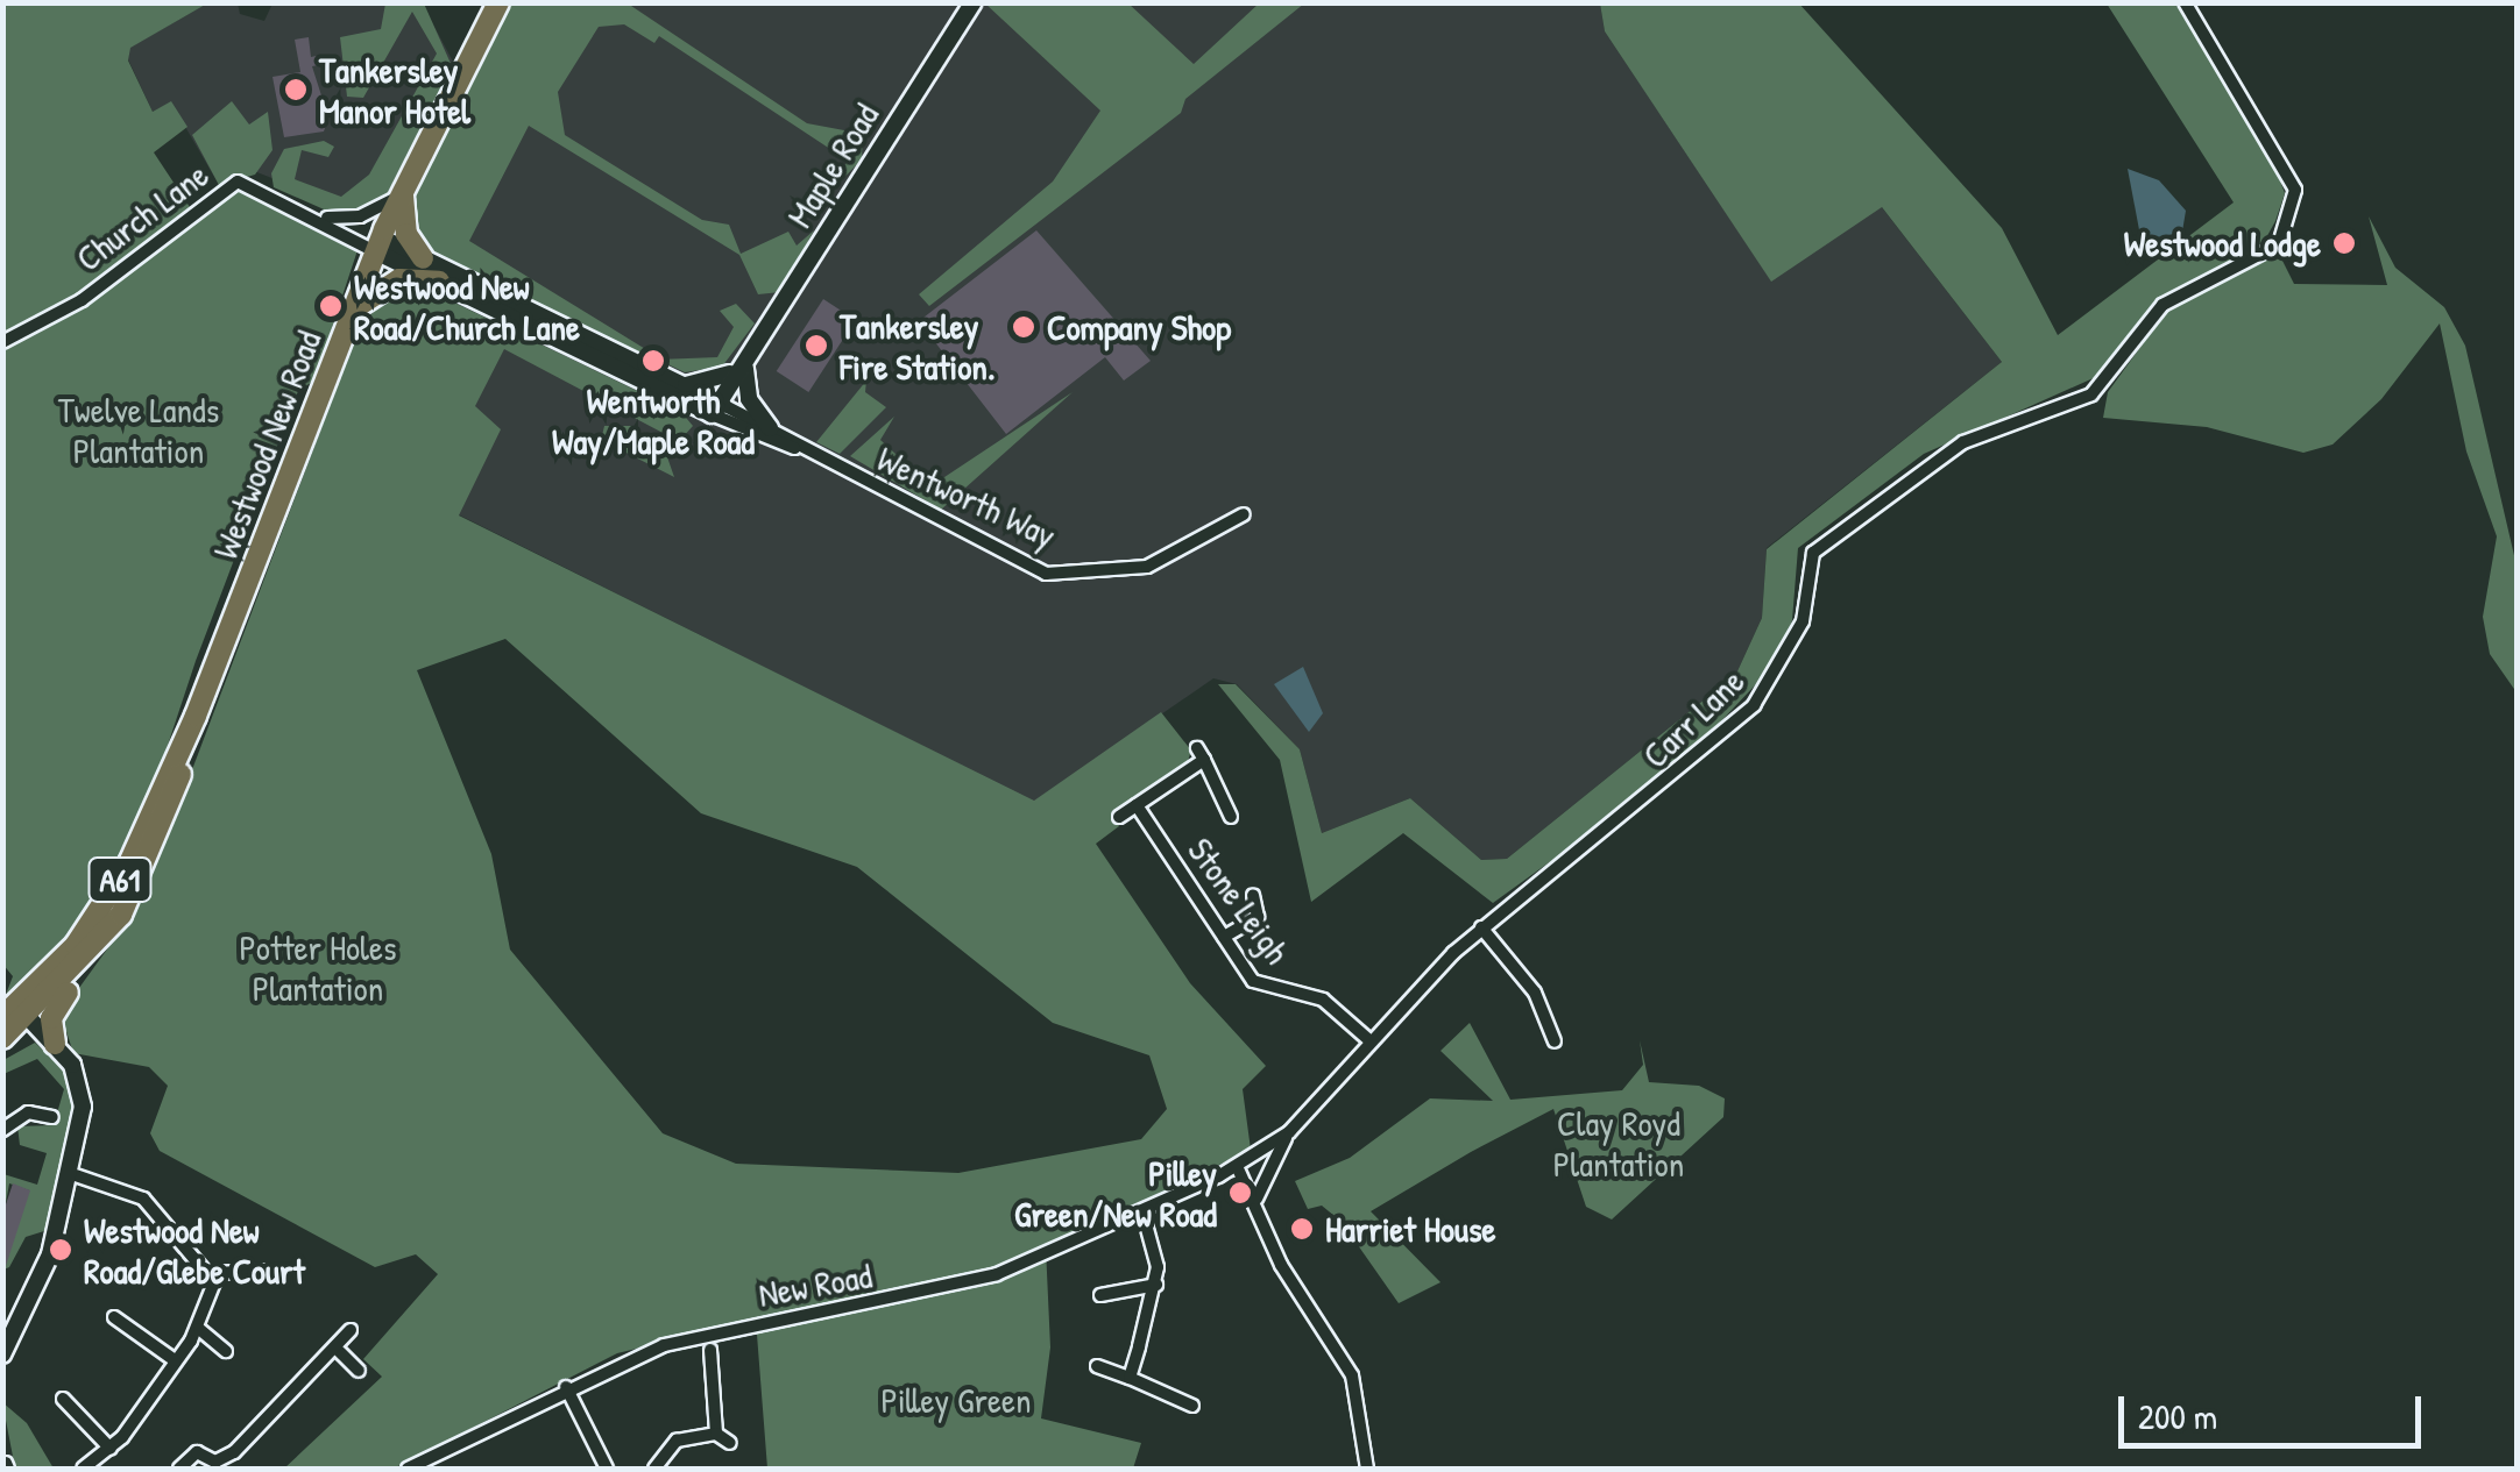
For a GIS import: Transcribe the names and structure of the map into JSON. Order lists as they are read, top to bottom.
{
  "streets": {
    "highway": ["Westwood New Road", "A61"],
    "street": [
      "Maple Road",
      "Church Lane",
      "Wentworth Way",
      "Carr Lane",
      "Stone Leigh",
      "New Road"
    ]
  },
  "crossings": [
    ["Maple Road", "Wentworth Way"],
    ["Church Lane", "Westwood New Road"],
    ["Church Lane", "Wentworth Way"],
    ["Westwood New Road", "Wentworth Way"],
    ["Carr Lane", "Stone Leigh"],
    ["Carr Lane", "New Road"]
  ],
  "parks": [
    "Twelve Lands Plantation",
    "Potter Holes Plantation",
    "Clay Royd Plantation",
    "Pilley Green"
  ],
  "places": [
    "Tankersley Manor Hotel",
    "Westwood Lodge",
    "Westwood New Road/Church Lane",
    "Company Shop",
    "Tankersley Fire Station.",
    "Wentworth Way/Maple Road",
    "Pilley Green/New Road",
    "Harriet House",
    "Westwood New Road/Glebe Court"
  ],
  "scale_bar": "200 m"
}
